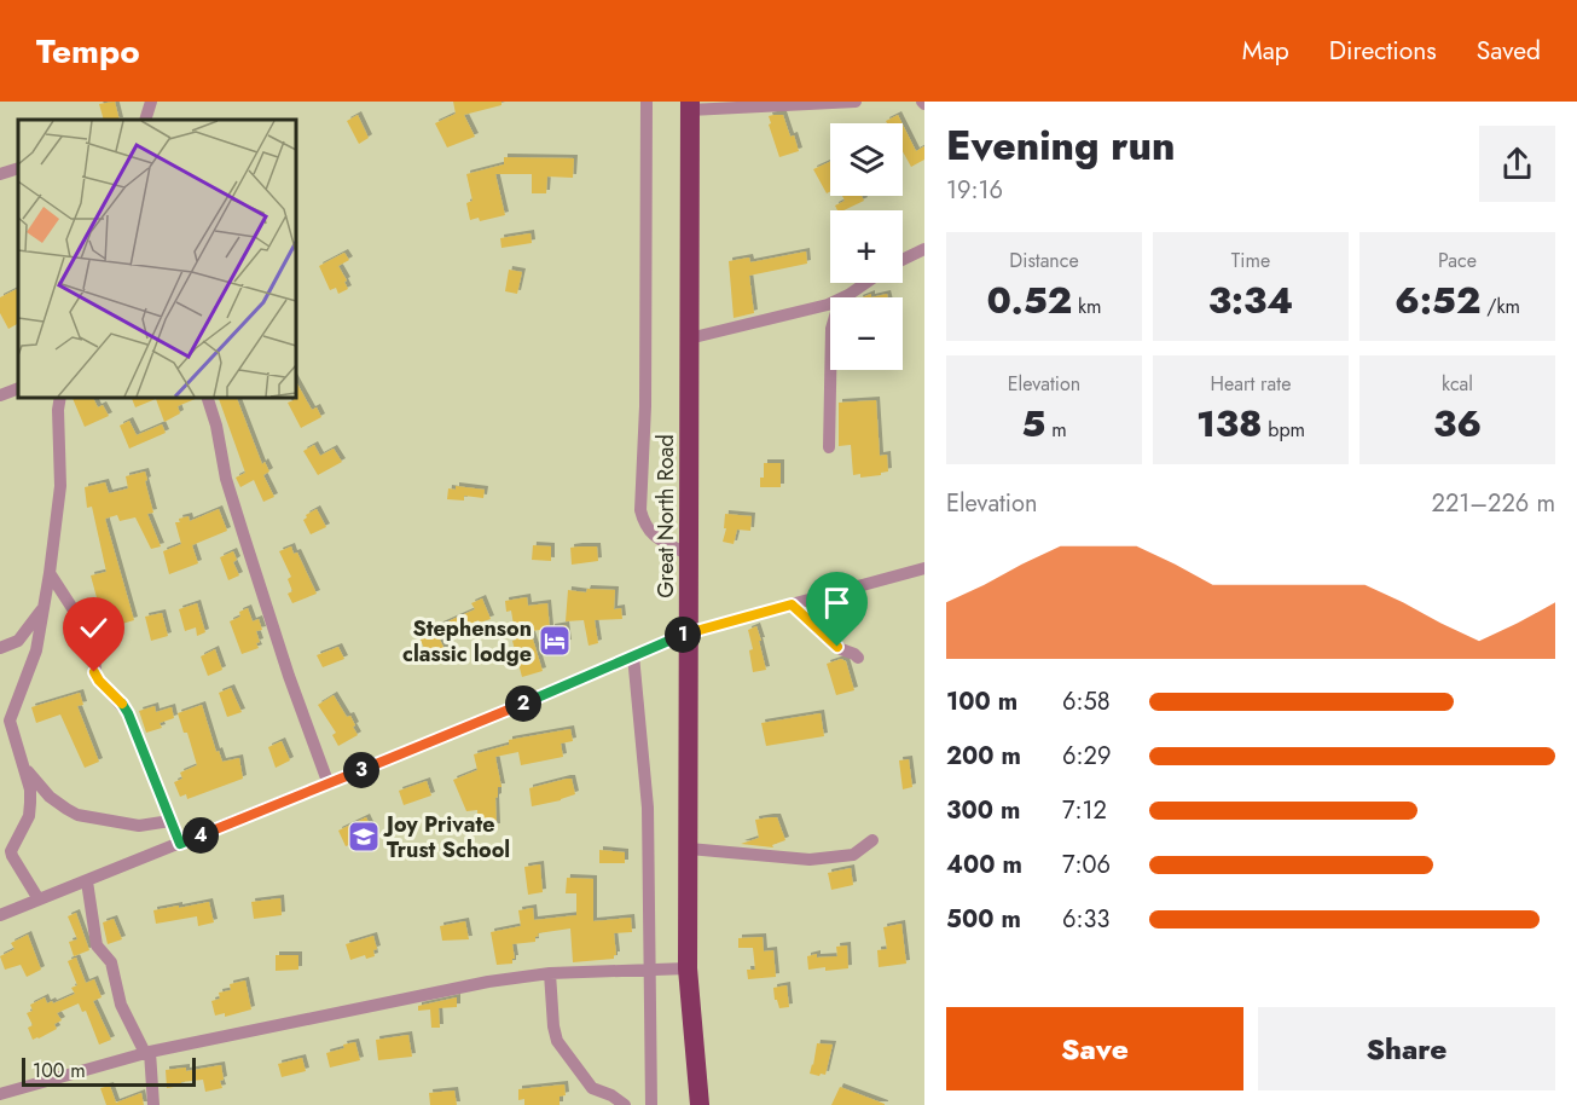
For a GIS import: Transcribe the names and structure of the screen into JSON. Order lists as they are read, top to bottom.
{
  "streets": {
    "highway": ["Great North Road"]
  },
  "places": {
    "hotel": ["Stephenson classic lodge"],
    "school or university": ["Joy Private Trust School"]
  },
  "scale_bar": "100 m",
  "page": {
    "header": "Tempo",
    "nav": ["Map", "Directions", "Saved"],
    "heading": ["Evening run", "19:16"],
    "map_buttons": ["+", "−"],
    "stats": [
      ["Distance", "0.52 km"],
      ["Time", "3:34"],
      ["Pace", "6:52 /km"],
      ["Elevation", "5 m"],
      ["Heart rate", "138 bpm"],
      ["kcal", "36"]
    ],
    "chart": ["Elevation", "221–226 m"],
    "pins": [
      "1",
      "2",
      "3",
      "4"
    ],
    "list": [
      {
        "name": "100 m",
        "note": "6:58"
      },
      {
        "name": "200 m",
        "note": "6:29"
      },
      {
        "name": "300 m",
        "note": "7:12"
      },
      {
        "name": "400 m",
        "note": "7:06"
      },
      {
        "name": "500 m",
        "note": "6:33"
      }
    ],
    "buttons": ["Save", "Share"],
    "scale": "100 m"
  }
}
